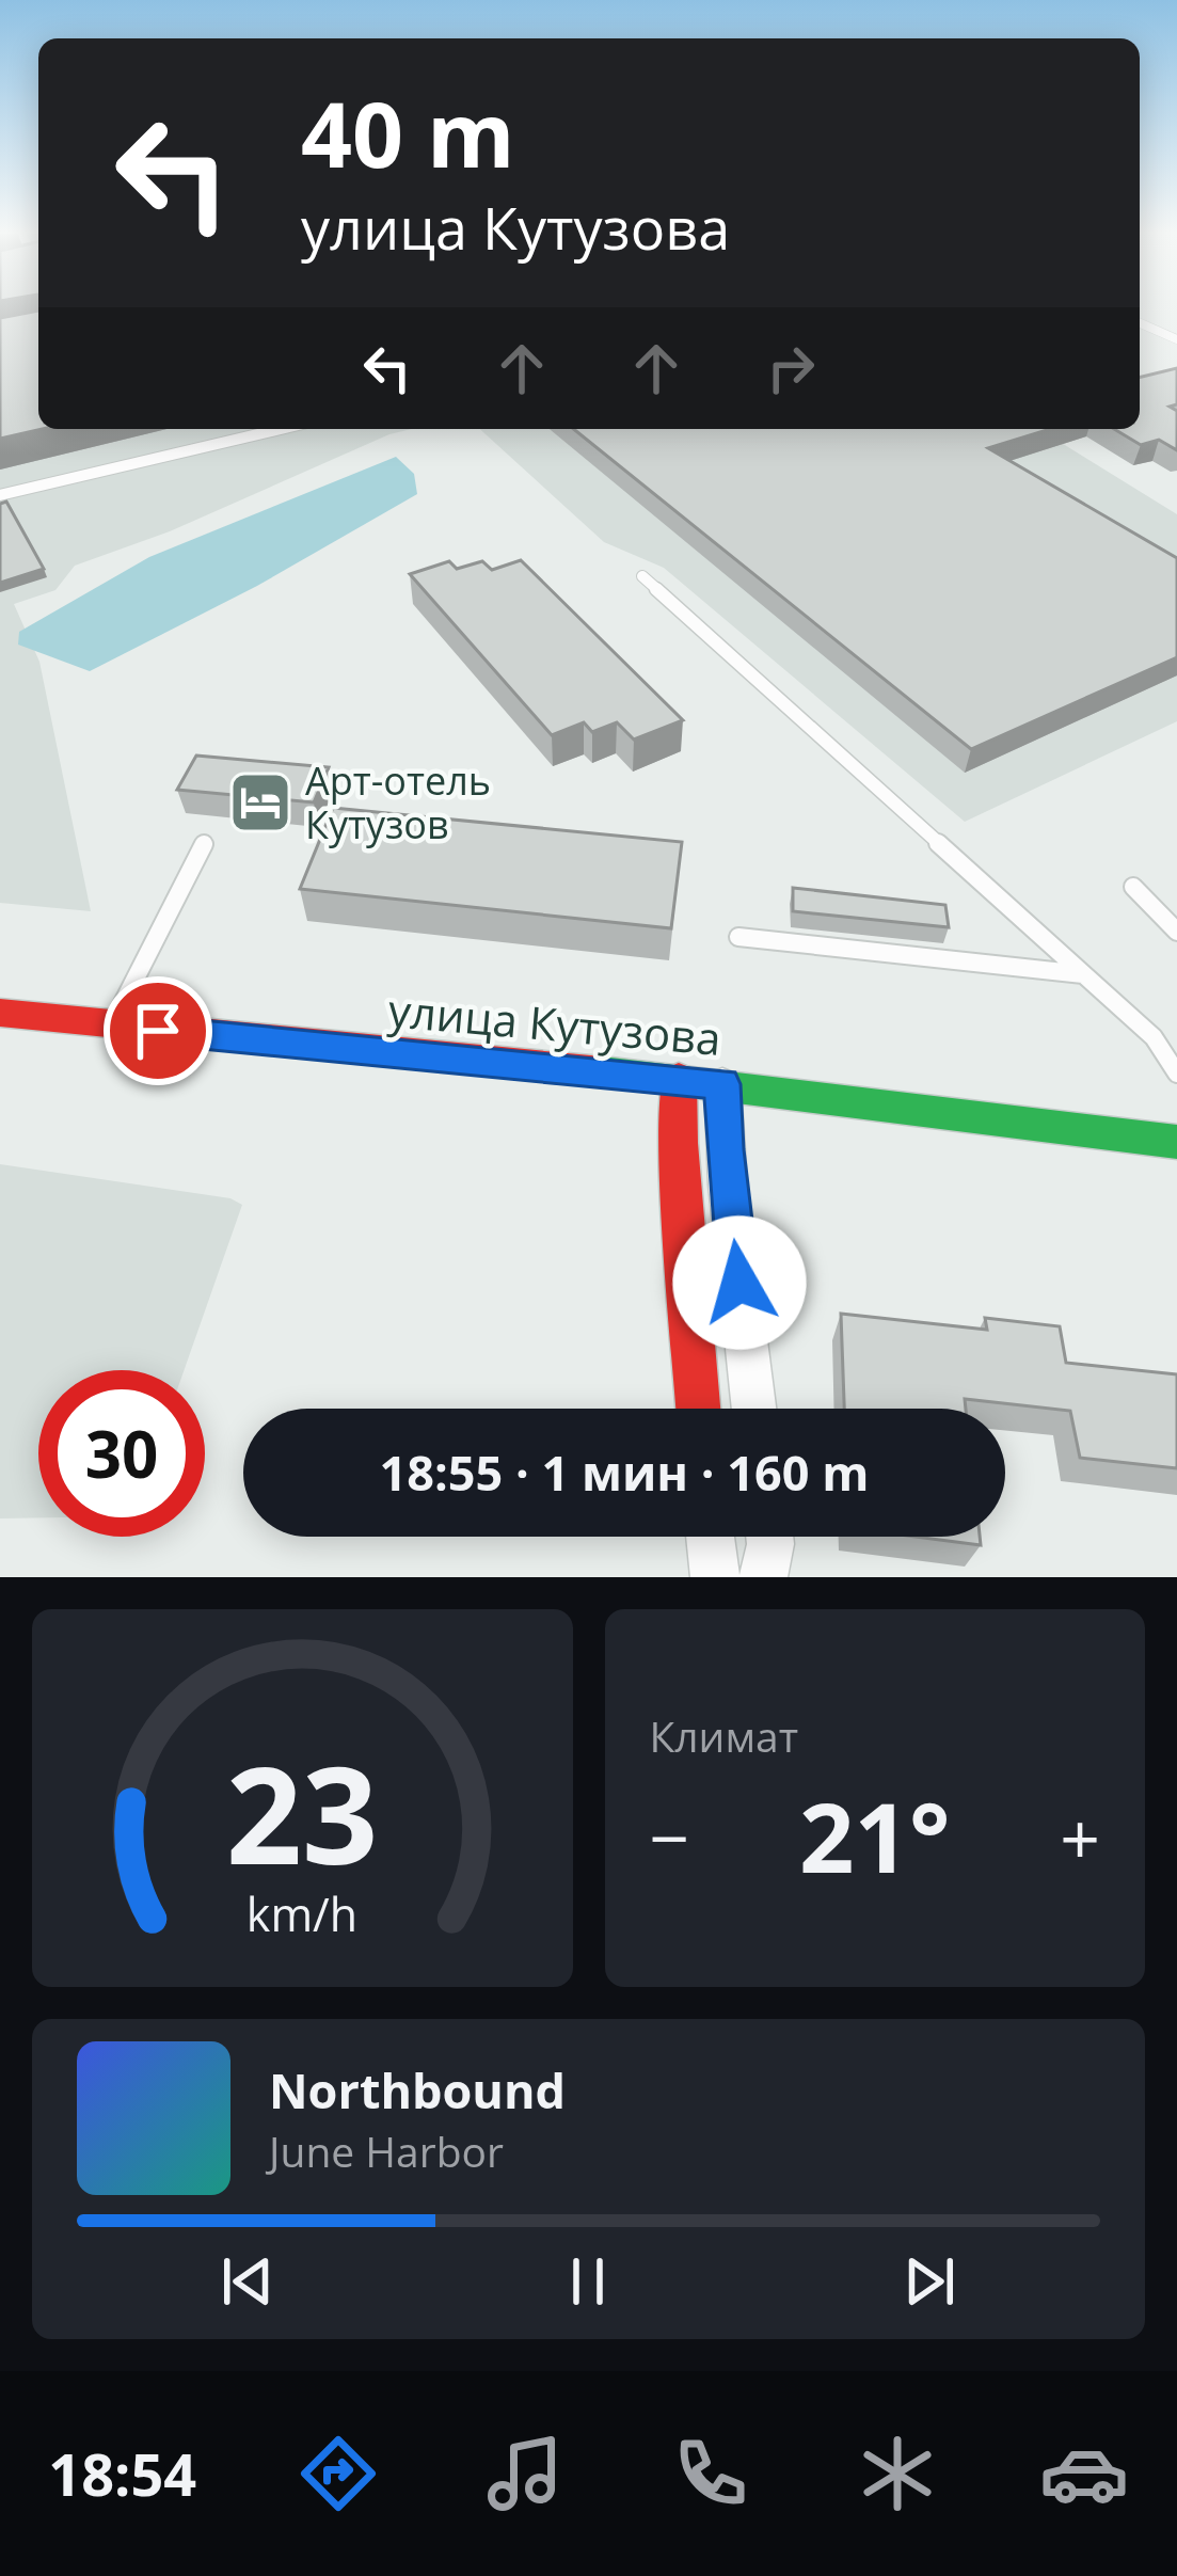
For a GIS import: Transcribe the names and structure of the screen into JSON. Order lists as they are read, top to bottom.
{
  "streets": {
    "main road": ["улица Кутузова"]
  },
  "places": {
    "hotel": ["Арт-отель Кутузов"]
  },
  "page": {
    "turn": ["40 m", "улица Кутузова"],
    "limit": "30",
    "trip": "18:55 · 1 мин · 160 m",
    "tile": "Климат",
    "heat": ["−", "21°", "+"],
    "song": ["Northbound", "June Harbor"],
    "tabs": "18:54",
    "gauge": ["23", "km/h"]
  }
}
